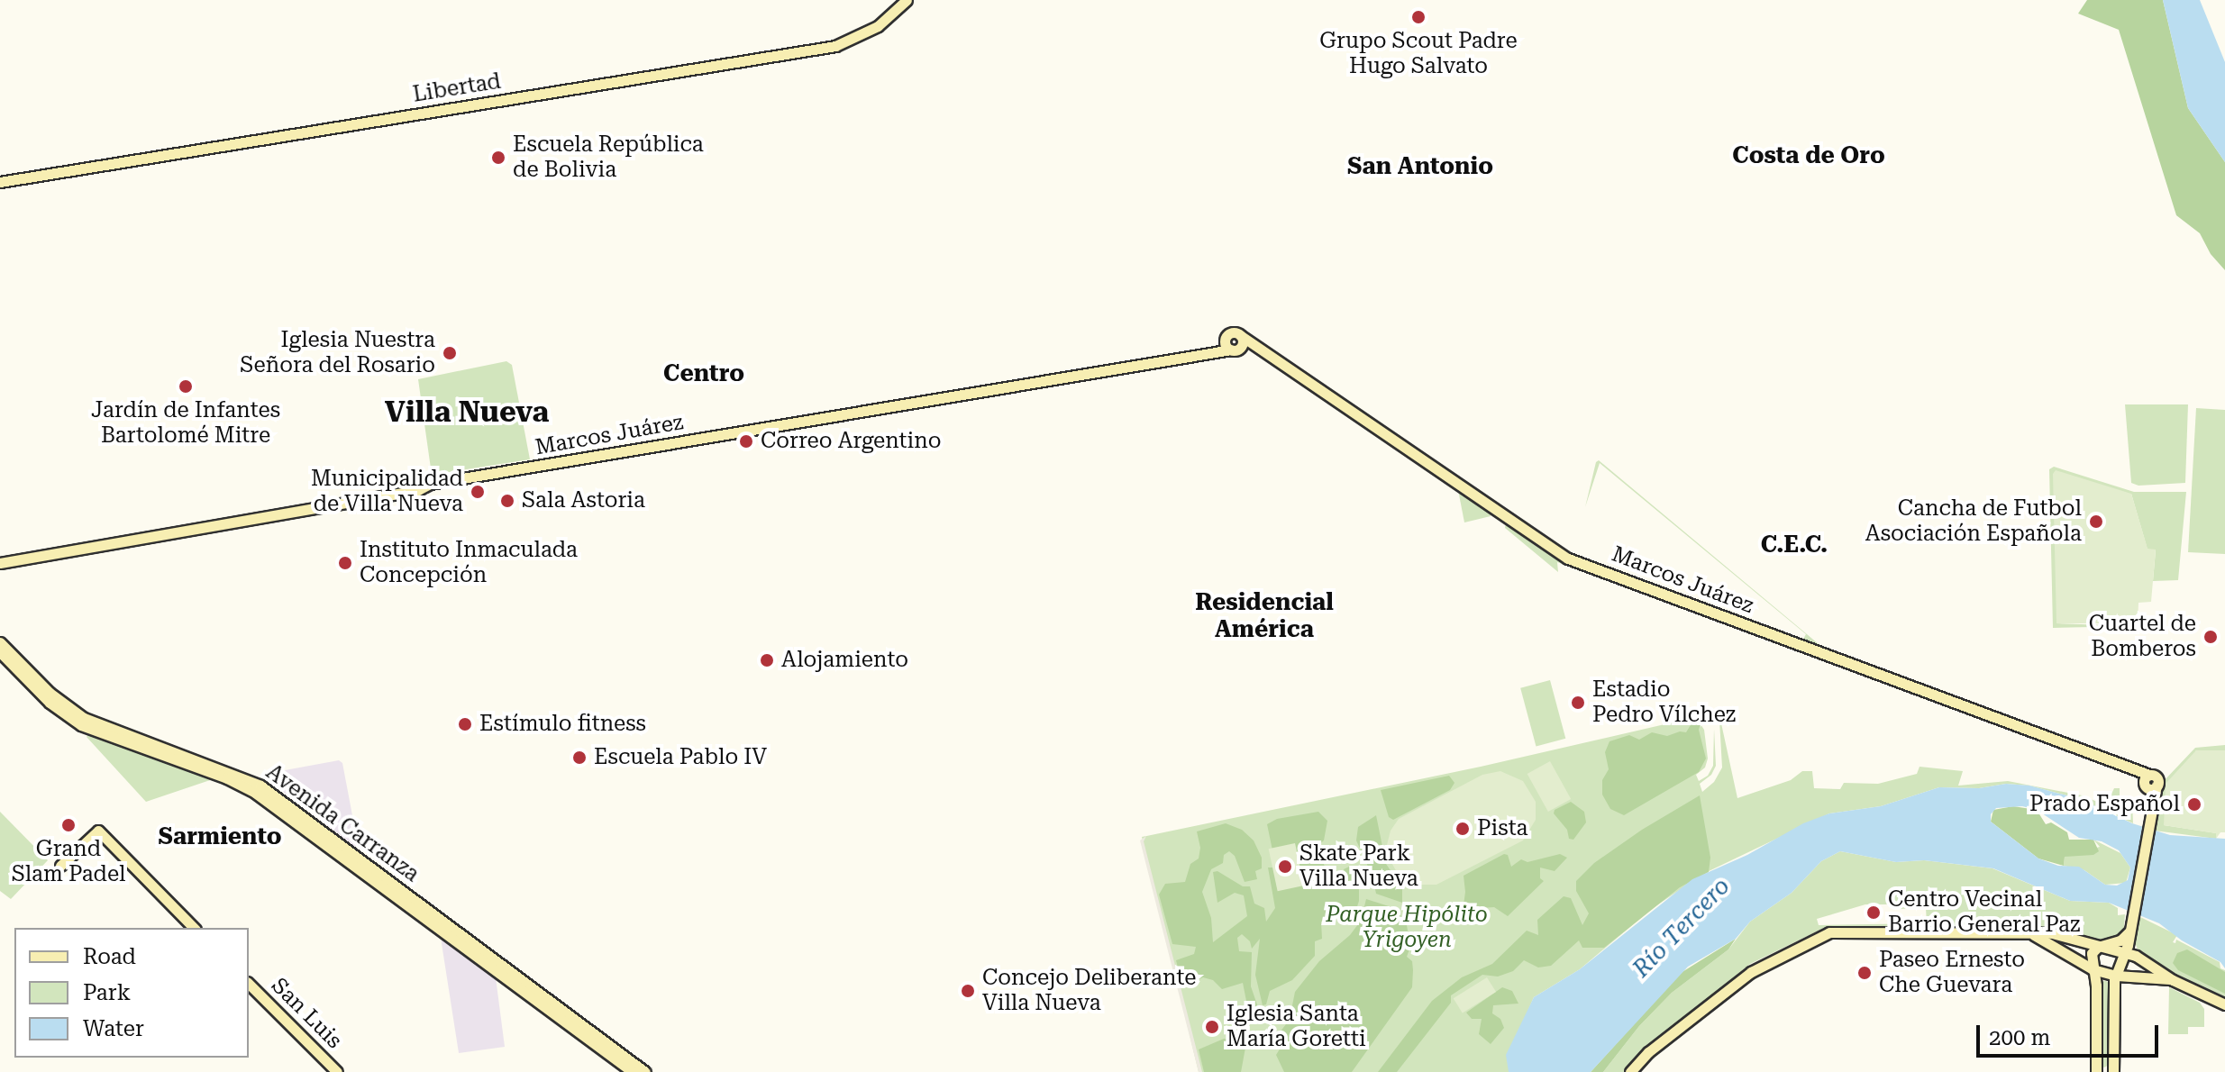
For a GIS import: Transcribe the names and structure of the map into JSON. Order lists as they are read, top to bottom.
{
  "streets": {
    "main road": [
      "Libertad",
      "Marcos Juárez",
      "Avenida Carranza",
      "San Luis"
    ]
  },
  "districts": [
    "Costa de Oro",
    "San Antonio",
    "Centro",
    "Villa Nueva",
    "C.E.C.",
    "Residencial América",
    "Sarmiento"
  ],
  "water": ["Río Tercero"],
  "parks": ["Parque Hipólito Yrigoyen"],
  "places": [
    "Grupo Scout Padre Hugo Salvato",
    "Escuela República de Bolivia",
    "Iglesia Nuestra Señora del Rosario",
    "Jardín de Infantes Bartolomé Mitre",
    "Correo Argentino",
    "Municipalidad de Villa Nueva",
    "Sala Astoria",
    "Cancha de Futbol Asociación Española",
    "Instituto Inmaculada Concepción",
    "Cuartel de Bomberos",
    "Alojamiento",
    "Estadio Pedro Vílchez",
    "Estímulo fitness",
    "Escuela Pablo IV",
    "Prado Español",
    "Grand Slam Padel",
    "Pista",
    "Skate Park Villa Nueva",
    "Centro Vecinal Barrio General Paz",
    "Paseo Ernesto Che Guevara",
    "Concejo Deliberante Villa Nueva",
    "Iglesia Santa María Goretti"
  ],
  "legend": ["Road", "Park", "Water"],
  "scale_bar": "200 m"
}
